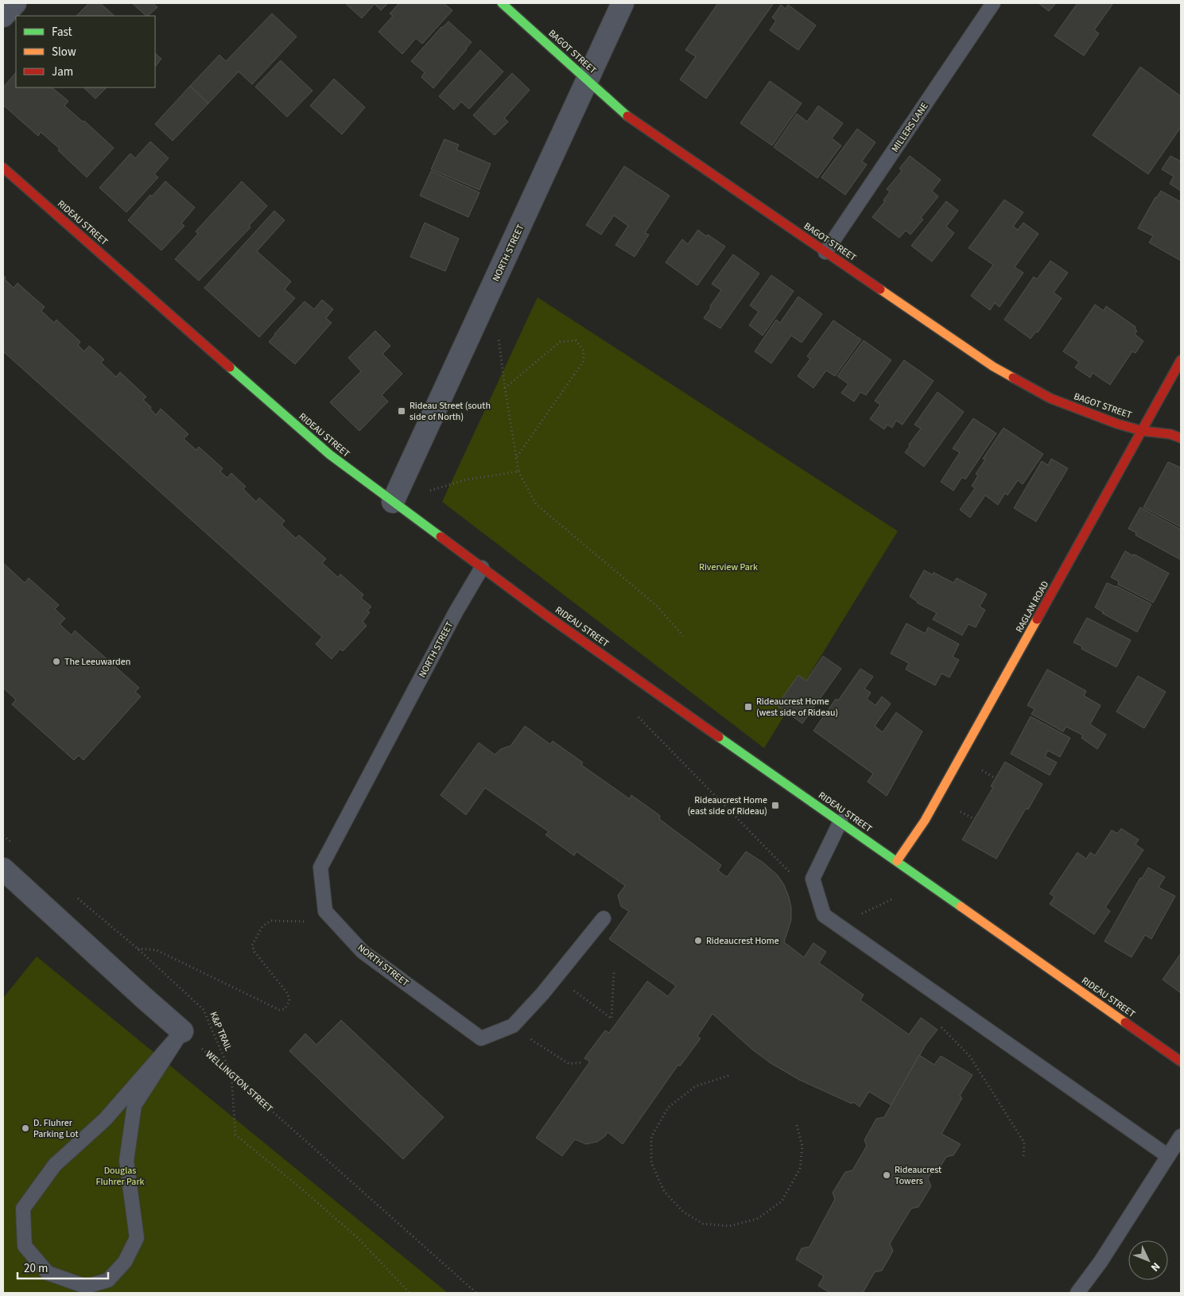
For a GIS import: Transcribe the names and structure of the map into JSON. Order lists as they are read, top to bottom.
{
  "streets": {
    "street": [
      "BAGOT STREET",
      "RIDEAU STREET",
      "NORTH STREET",
      "RAGLAN ROAD"
    ],
    "lane": ["MILLERS LANE"],
    "path": ["K&P TRAIL", "WELLINGTON STREET"]
  },
  "crossings": [
    ["BAGOT STREET", "MILLERS LANE"],
    ["BAGOT STREET", "NORTH STREET"],
    ["BAGOT STREET", "RAGLAN ROAD"],
    ["RIDEAU STREET", "NORTH STREET"],
    ["RIDEAU STREET", "RAGLAN ROAD"],
    ["K&P TRAIL", "WELLINGTON STREET"]
  ],
  "parks": ["Riverview Park", "Douglas Fluhrer Park"],
  "places": {
    "transit": ["Rideau Street (south side of North)", "Rideaucrest Home (west side of Rideau)", "Rideaucrest Home (east side of Rideau)"],
    "other": [
      "The Leeuwarden",
      "Rideaucrest Home",
      "D. Fluhrer Parking Lot",
      "Rideaucrest Towers"
    ]
  },
  "legend": ["Fast", "Slow", "Jam"],
  "scale_bar": "20 m",
  "north": "bottom right"
}
